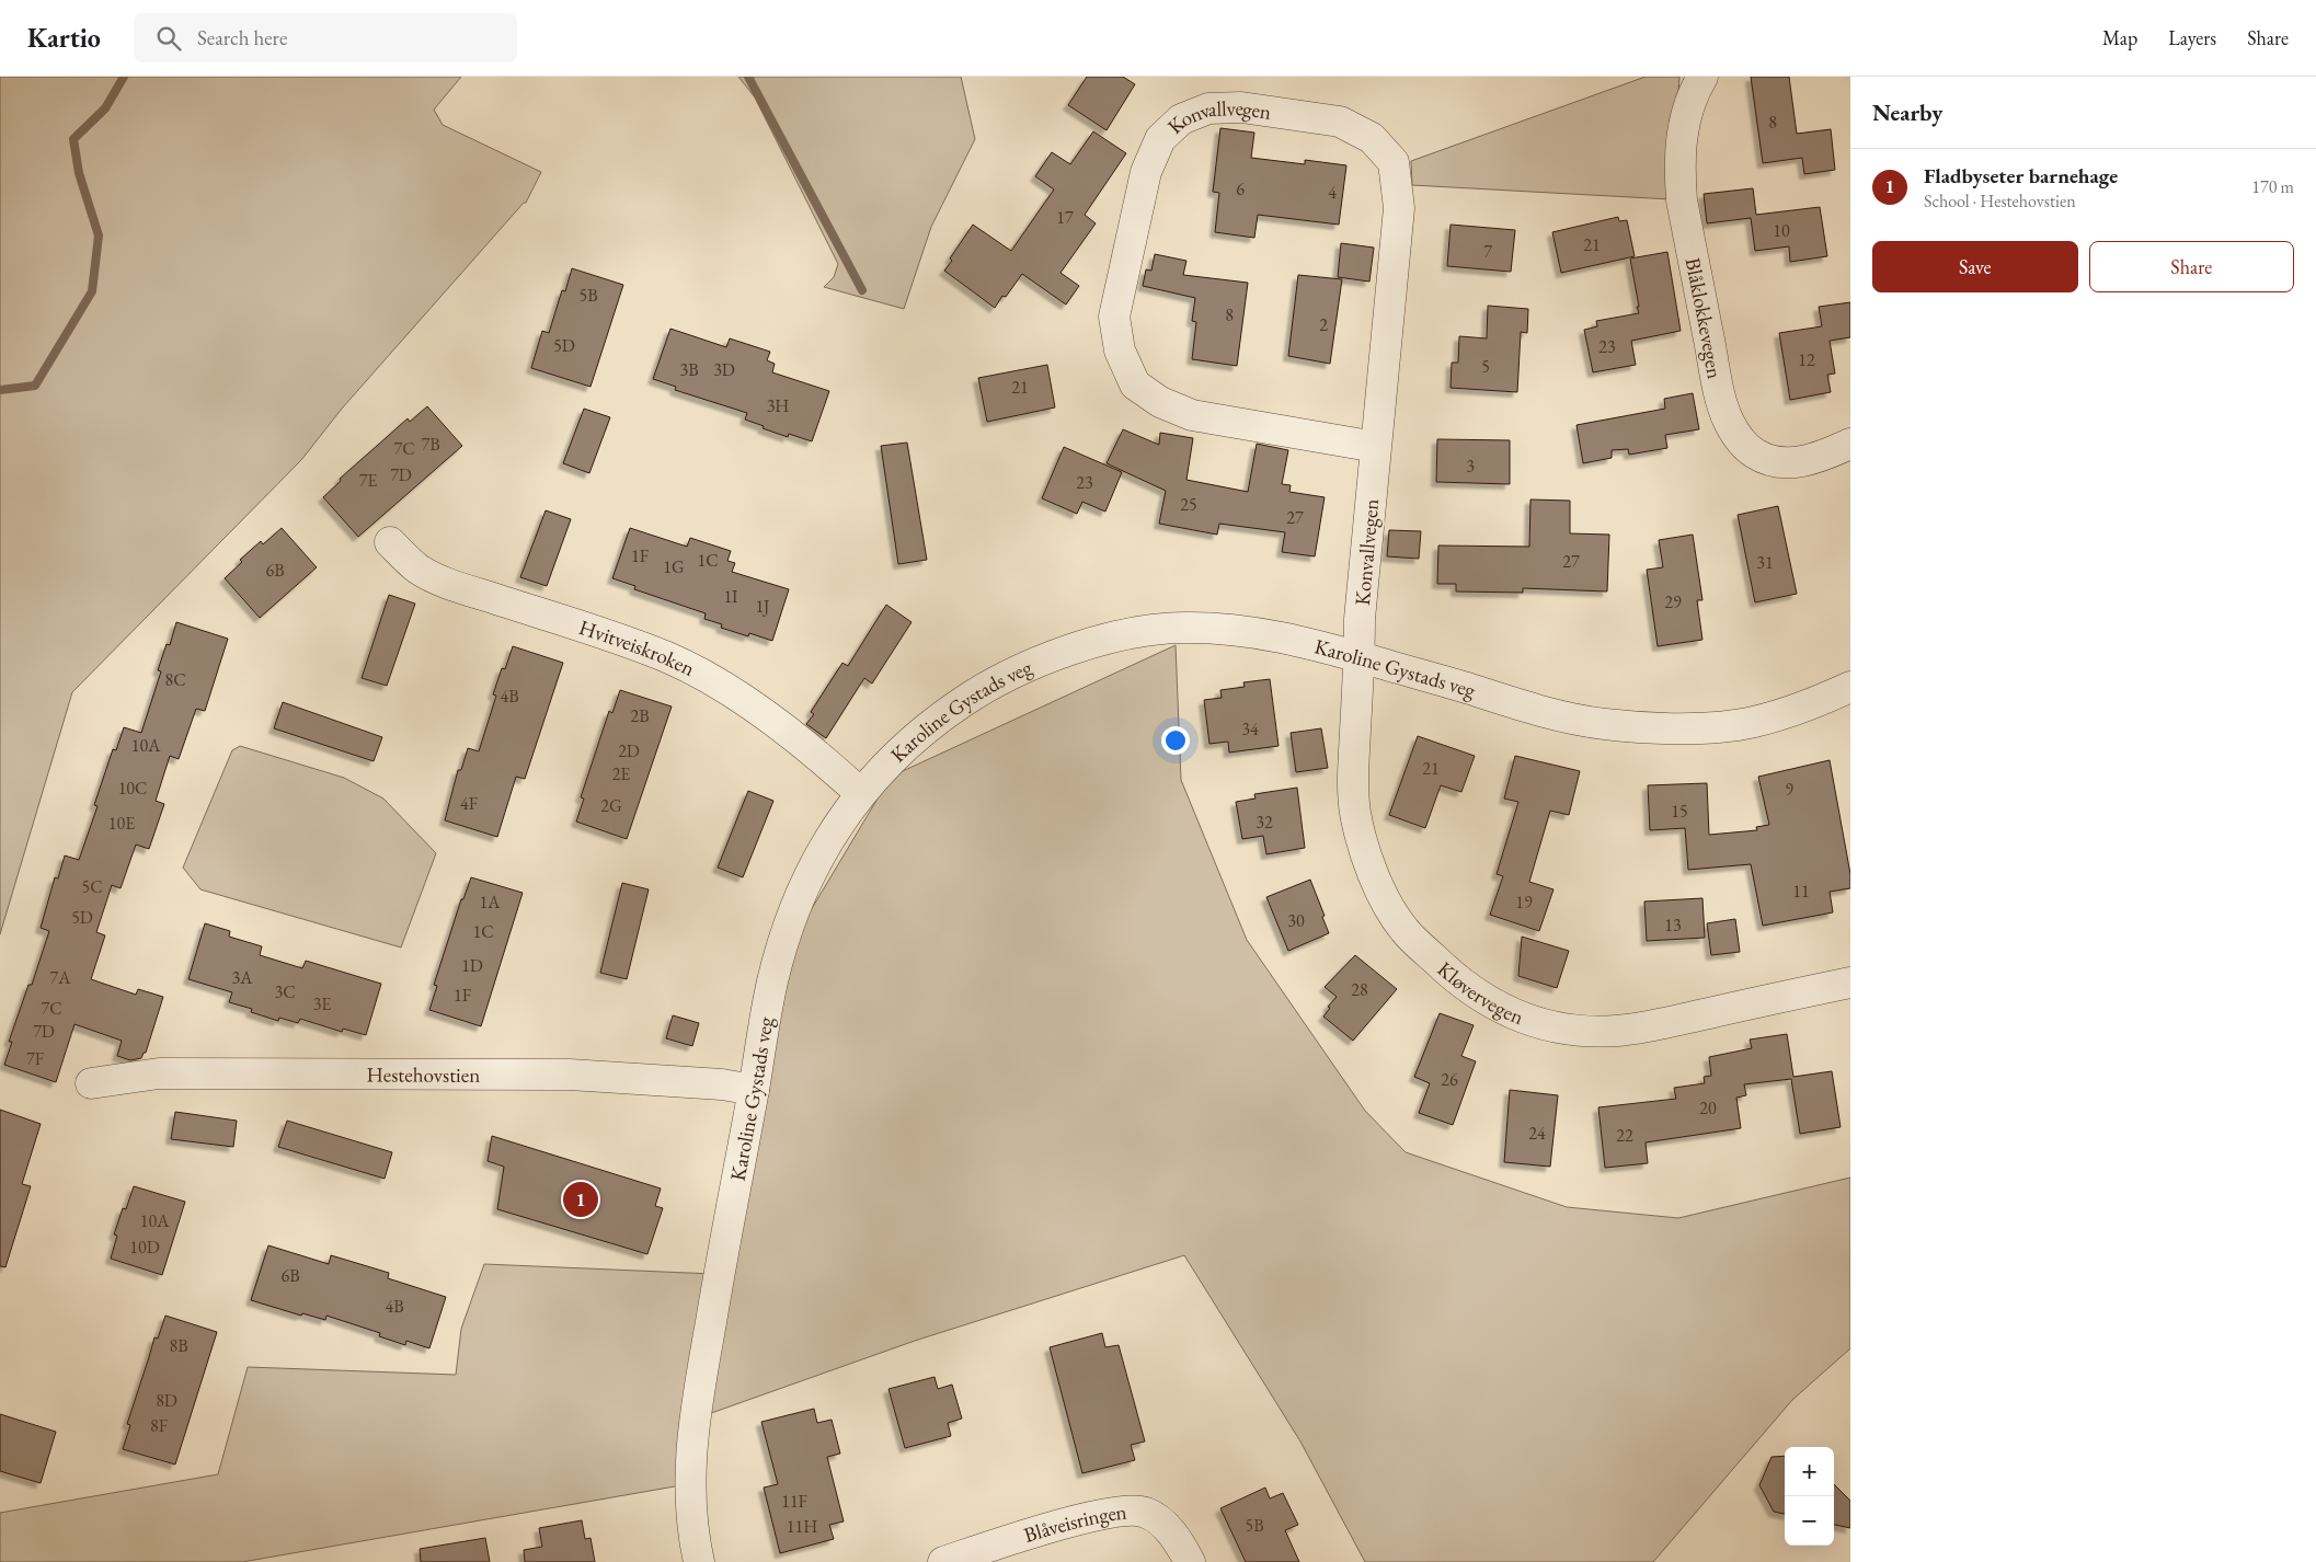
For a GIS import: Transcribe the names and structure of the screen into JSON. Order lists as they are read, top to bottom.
{
  "streets": {
    "street": [
      "Konvallvegen",
      "Blåklokkevegen",
      "Hvitveiskroken",
      "Karoline Gystads veg",
      "Kløvervegen",
      "Hestehovstien",
      "Blåveisringen"
    ]
  },
  "crossings": [
    ["Konvallvegen", "Karoline Gystads veg"],
    ["Konvallvegen", "Kløvervegen"],
    ["Hvitveiskroken", "Karoline Gystads veg"],
    ["Karoline Gystads veg", "Kløvervegen"],
    ["Karoline Gystads veg", "Hestehovstien"]
  ],
  "house_numbers": [
    "8",
    "6",
    "4",
    "17",
    "10",
    "21",
    "7",
    "5B",
    "8",
    "2",
    "5D",
    "23",
    "12",
    "5",
    "3B",
    "3D",
    "21",
    "3H",
    "7B",
    "7C",
    "3",
    "7D",
    "7E",
    "23",
    "25",
    "27",
    "1F",
    "1C",
    "27",
    "31",
    "1G",
    "6B",
    "1I",
    "29",
    "1J",
    "8C",
    "4B",
    "2B",
    "34",
    "10A",
    "2D",
    "21",
    "2E",
    "10C",
    "9",
    "4F",
    "2G",
    "15",
    "32",
    "10E",
    "5C",
    "11",
    "1A",
    "19",
    "5D",
    "30",
    "13",
    "1C",
    "1D",
    "7A",
    "3A",
    "28",
    "3C",
    "1F",
    "3E",
    "7C",
    "7D",
    "7F",
    "26",
    "20",
    "24",
    "22",
    "10A",
    "10D",
    "6B",
    "4B",
    "8B",
    "8D",
    "8F",
    "11F",
    "5B",
    "11H"
  ],
  "page": {
    "header": "Kartio",
    "search": "Search here",
    "nav": ["Map", "Layers", "Share"],
    "heading": "Nearby",
    "list": [
      {
        "mark": "1",
        "name": "Fladbyseter barnehage",
        "note": "School · Hestehovstien",
        "value": "170 m"
      }
    ],
    "buttons": ["Save", "Share"],
    "pins": "1",
    "map_buttons": ["+", "−"]
  }
}
